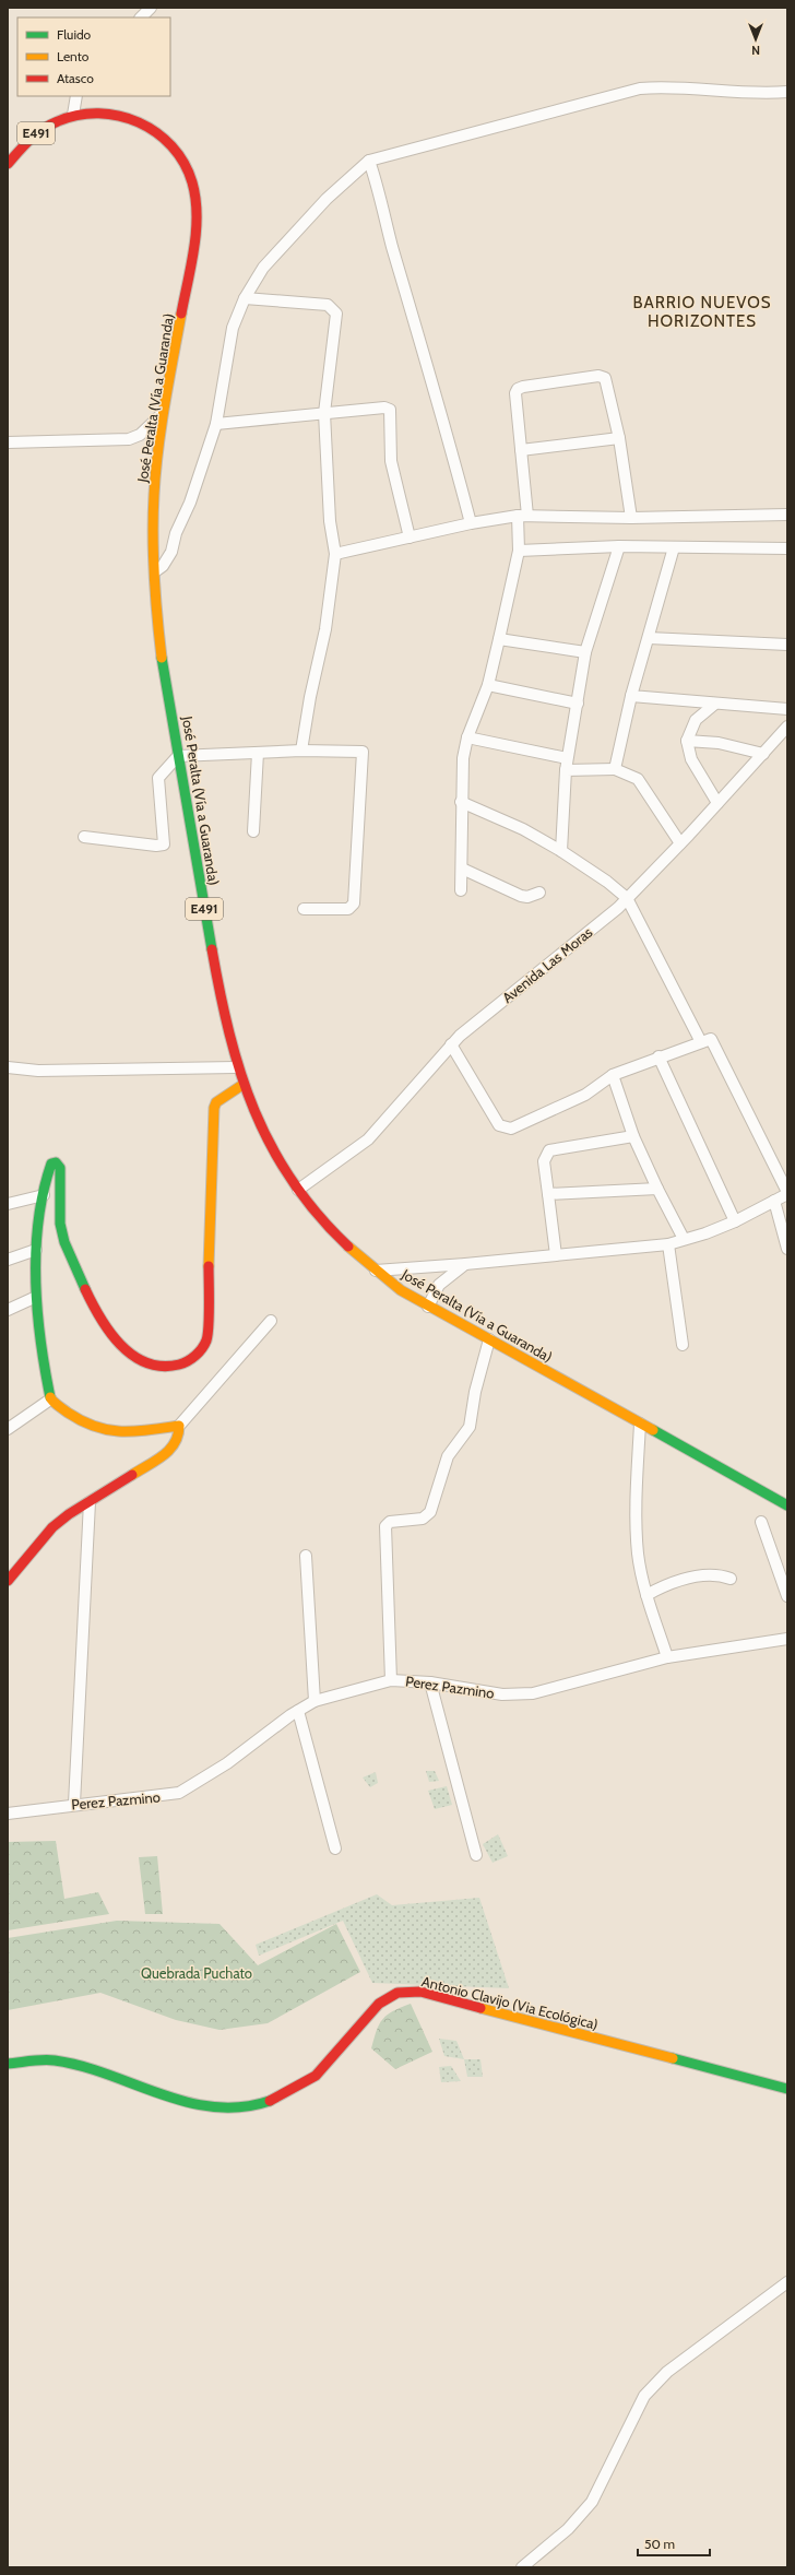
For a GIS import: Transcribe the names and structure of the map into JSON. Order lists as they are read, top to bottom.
{
  "streets": {
    "main road": ["E491", "José Peralta (Vía a Guaranda)", "Antonio Clavijo (Via Ecológica)"],
    "street": ["Avenida Las Moras", "Perez Pazmino"]
  },
  "crossings": [
    ["José Peralta (Vía a Guaranda)", "Avenida Las Moras"]
  ],
  "districts": ["BARRIO NUEVOS HORIZONTES"],
  "parks": ["Quebrada Puchato"],
  "legend": ["Fluido", "Lento", "Atasco"],
  "scale_bar": "50 m",
  "north": "bottom"
}
